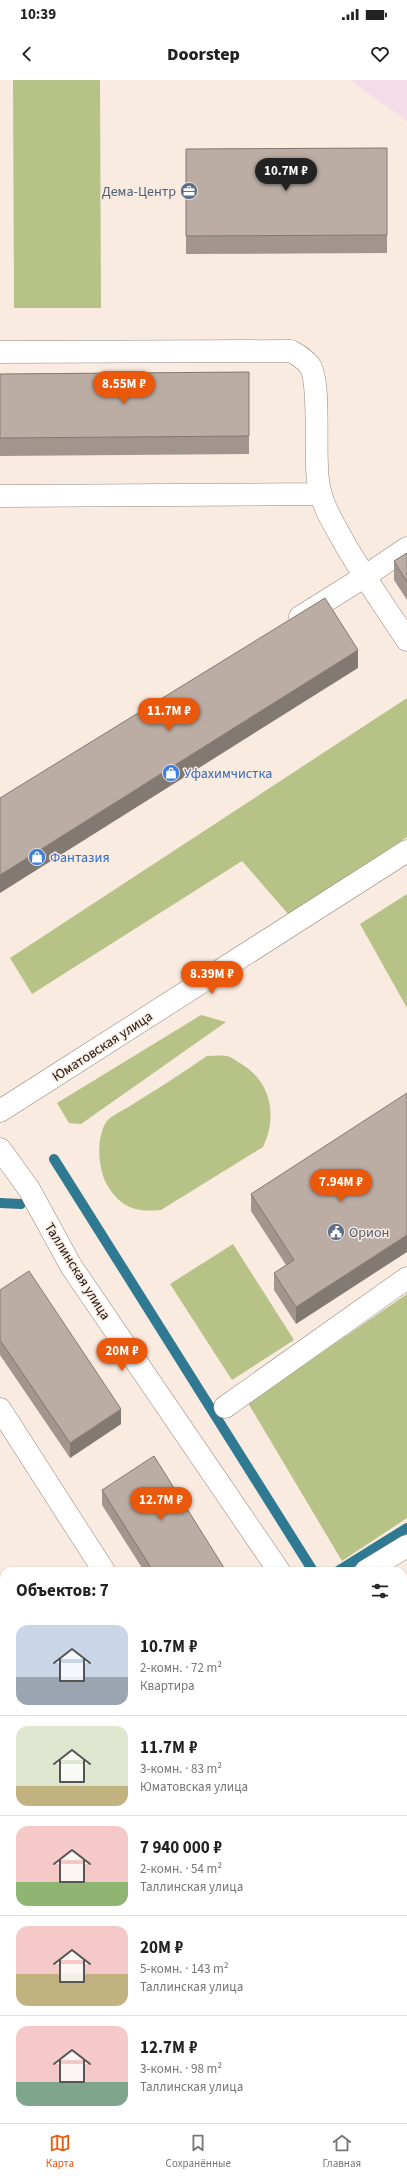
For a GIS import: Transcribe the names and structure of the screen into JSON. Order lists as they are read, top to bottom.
{
  "streets": {
    "street": ["Юматовская улица", "Таллинская улица"]
  },
  "places": {
    "office": ["Дема-Центр"],
    "shop": ["Уфахимчистка", "Фантазия"],
    "public building": ["Орион"]
  },
  "page": {
    "status": "10:39",
    "header": "Doorstep",
    "price": [
      "10.7M ₽",
      "8.55M ₽",
      "11.7M ₽",
      "8.39M ₽",
      "7.94M ₽",
      "20M ₽",
      "12.7M ₽"
    ],
    "heading": "Объектов: 7",
    "list": [
      {
        "name": "10.7M ₽",
        "note": "2-комн. · 72 m² · Квартира"
      },
      {
        "name": "11.7M ₽",
        "note": "3-комн. · 83 m² · Юматовская улица"
      },
      {
        "name": "7 940 000 ₽",
        "note": "2-комн. · 54 m² · Таллинская улица"
      },
      {
        "name": "20M ₽",
        "note": "5-комн. · 143 m² · Таллинская улица"
      },
      {
        "name": "12.7M ₽",
        "note": "3-комн. · 98 m² · Таллинская улица"
      }
    ],
    "tabs": ["Карта", "Сохранённые", "Главная"]
  }
}
